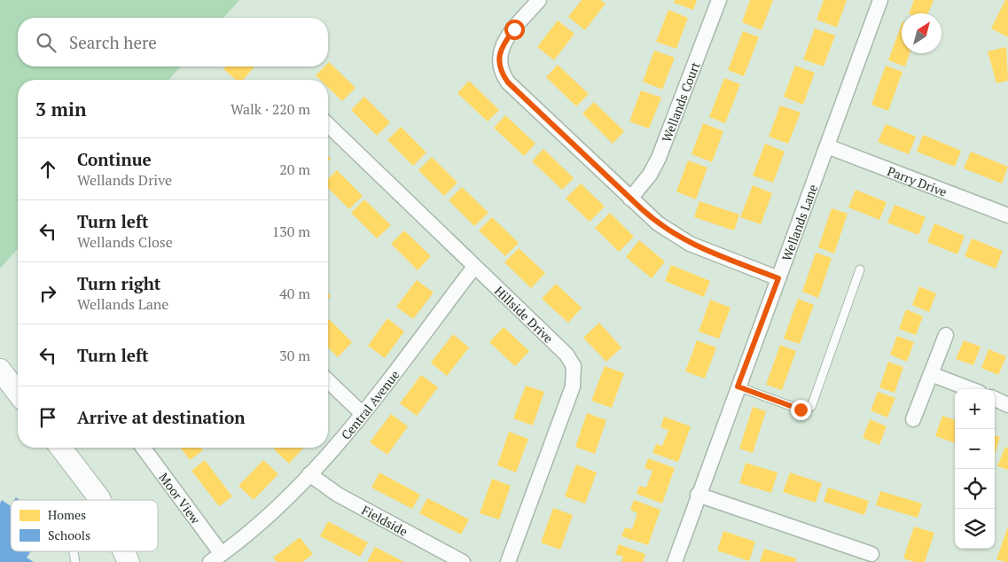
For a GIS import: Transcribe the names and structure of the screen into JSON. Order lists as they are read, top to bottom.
{
  "streets": {
    "street": [
      "Wellands Court",
      "Parry Drive",
      "Wellands Lane",
      "Hillside Drive",
      "Central Avenue",
      "Moor View",
      "Fieldside"
    ]
  },
  "crossings": [
    ["Parry Drive", "Wellands Lane"],
    ["Hillside Drive", "Central Avenue"],
    ["Central Avenue", "Moor View"],
    ["Central Avenue", "Fieldside"]
  ],
  "legend": ["Homes", "Schools"],
  "north": "top right",
  "page": {
    "search": "Search here",
    "heading": ["3 min", "Walk · 220 m"],
    "list": [
      ["Continue", "Wellands Drive", "20 m"],
      ["Turn left", "Wellands Close", "130 m"],
      ["Turn right", "Wellands Lane", "40 m"],
      ["Turn left", "30 m"],
      "Arrive at destination"
    ],
    "map_buttons": ["+", "−"]
  }
}
